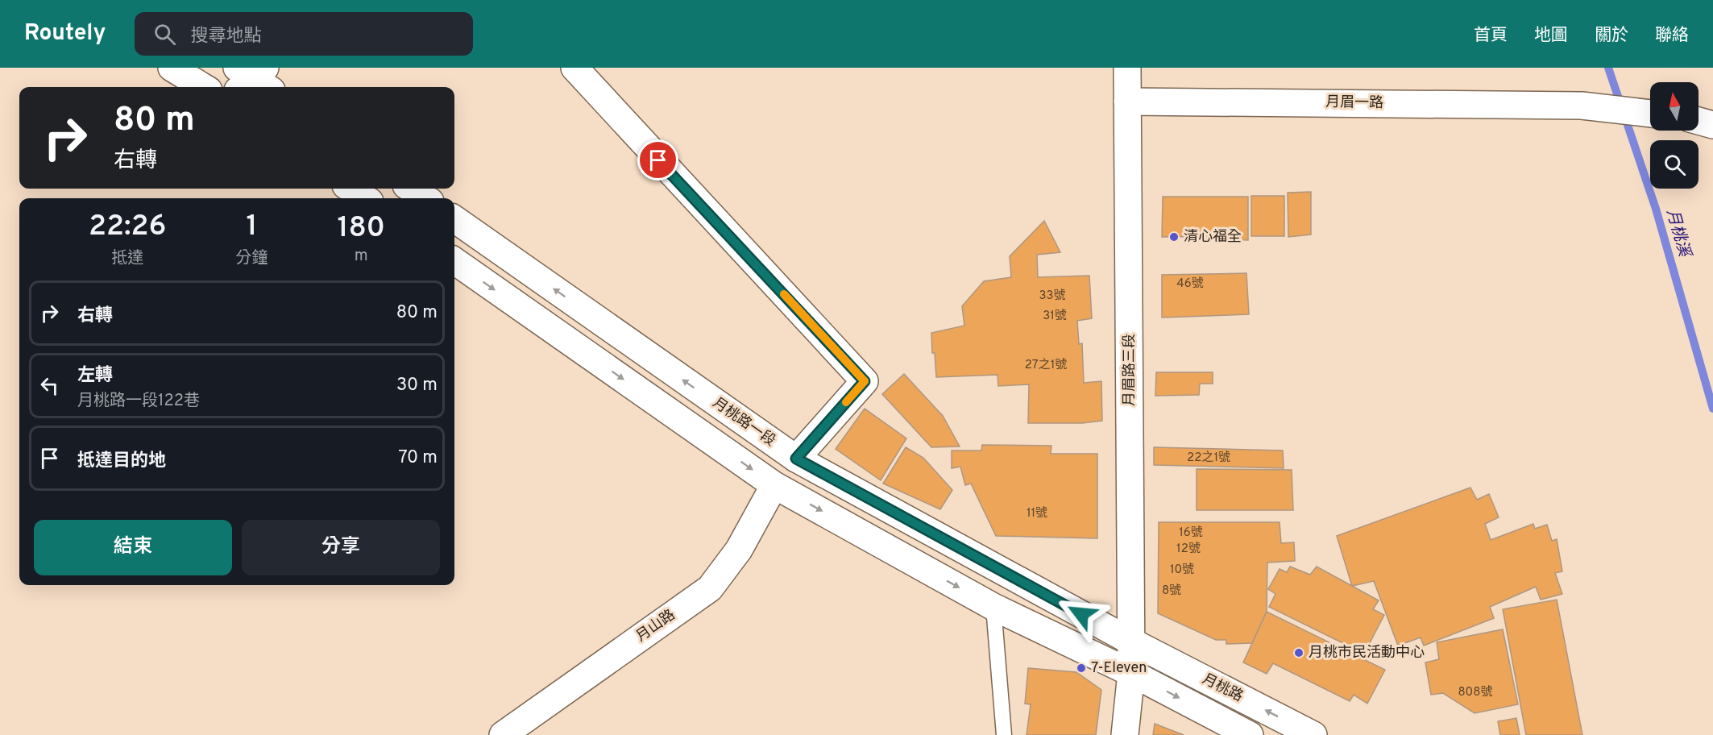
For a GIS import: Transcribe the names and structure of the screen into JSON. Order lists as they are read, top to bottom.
{
  "streets": {
    "street": [
      "月眉一路",
      "月眉路三段",
      "月桃路一段",
      "月山路",
      "月桃路"
    ]
  },
  "crossings": [
    ["月眉一路", "月眉路三段"],
    ["月眉路三段", "月桃路一段"],
    ["月眉路三段", "月桃路"],
    ["月桃路一段", "月山路"],
    ["月桃路一段", "月桃路"]
  ],
  "water": ["月桃溪"],
  "places": ["清心福全", "月桃市民活動中心", "7-Eleven"],
  "house_numbers": [
    "46號",
    "33號",
    "31號",
    "27之1號",
    "22之1號",
    "11號",
    "16號",
    "12號",
    "10號",
    "8號",
    "808號"
  ],
  "north": "top",
  "page": {
    "header": "Routely",
    "search": "搜尋地點",
    "nav": [
      "首頁",
      "地圖",
      "關於",
      "聯絡"
    ],
    "turn": ["80 m", "右轉"],
    "eta": [
      "22:26",
      "抵達",
      "1",
      "分鐘",
      "180",
      "m"
    ],
    "list": [
      {
        "name": "右轉",
        "value": "80 m"
      },
      {
        "name": "左轉",
        "note": "月桃路一段122巷",
        "value": "30 m"
      },
      {
        "name": "抵達目的地",
        "value": "70 m"
      }
    ],
    "buttons": ["結束", "分享"]
  }
}
